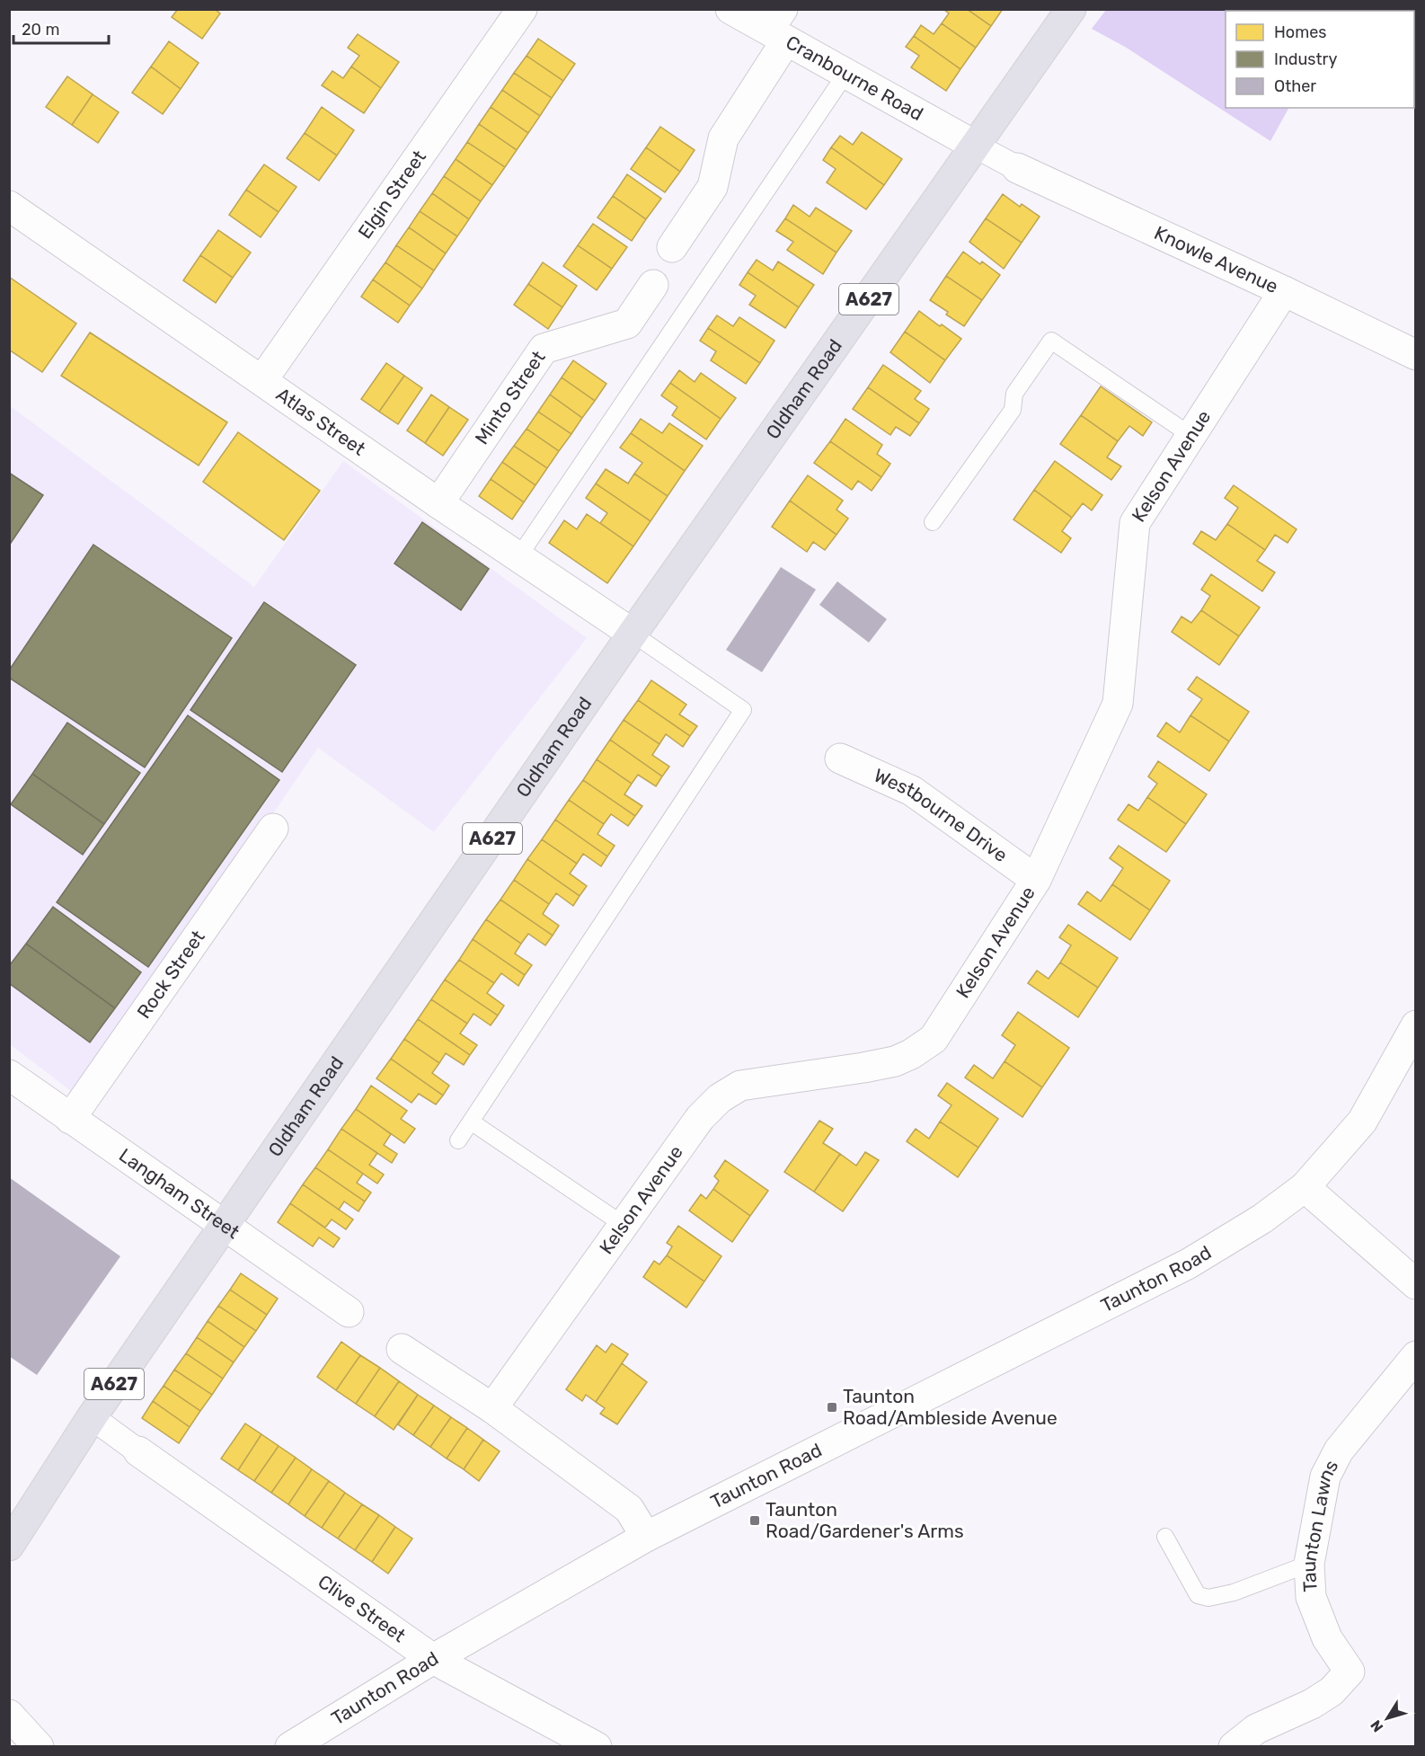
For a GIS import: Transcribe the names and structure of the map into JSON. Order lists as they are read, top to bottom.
{
  "streets": {
    "highway": ["A627", "Oldham Road"],
    "street": [
      "Cranbourne Road",
      "Elgin Street",
      "Knowle Avenue",
      "Minto Street",
      "Atlas Street",
      "Kelson Avenue",
      "Westbourne Drive",
      "Rock Street",
      "Langham Street",
      "Taunton Road",
      "Taunton Lawns",
      "Clive Street"
    ]
  },
  "crossings": [
    ["Cranbourne Road", "Oldham Road"],
    ["Elgin Street", "Atlas Street"],
    ["Knowle Avenue", "Kelson Avenue"],
    ["Oldham Road", "Atlas Street"],
    ["Oldham Road", "Langham Street"],
    ["Minto Street", "Atlas Street"],
    ["Kelson Avenue", "Westbourne Drive"],
    ["Rock Street", "Langham Street"],
    ["Taunton Road", "Clive Street"]
  ],
  "places": {
    "transit": ["Taunton Road/Ambleside Avenue", "Taunton Road/Gardener's Arms"]
  },
  "legend": ["Homes", "Industry", "Other"],
  "scale_bar": "20 m",
  "north": "bottom left"
}
